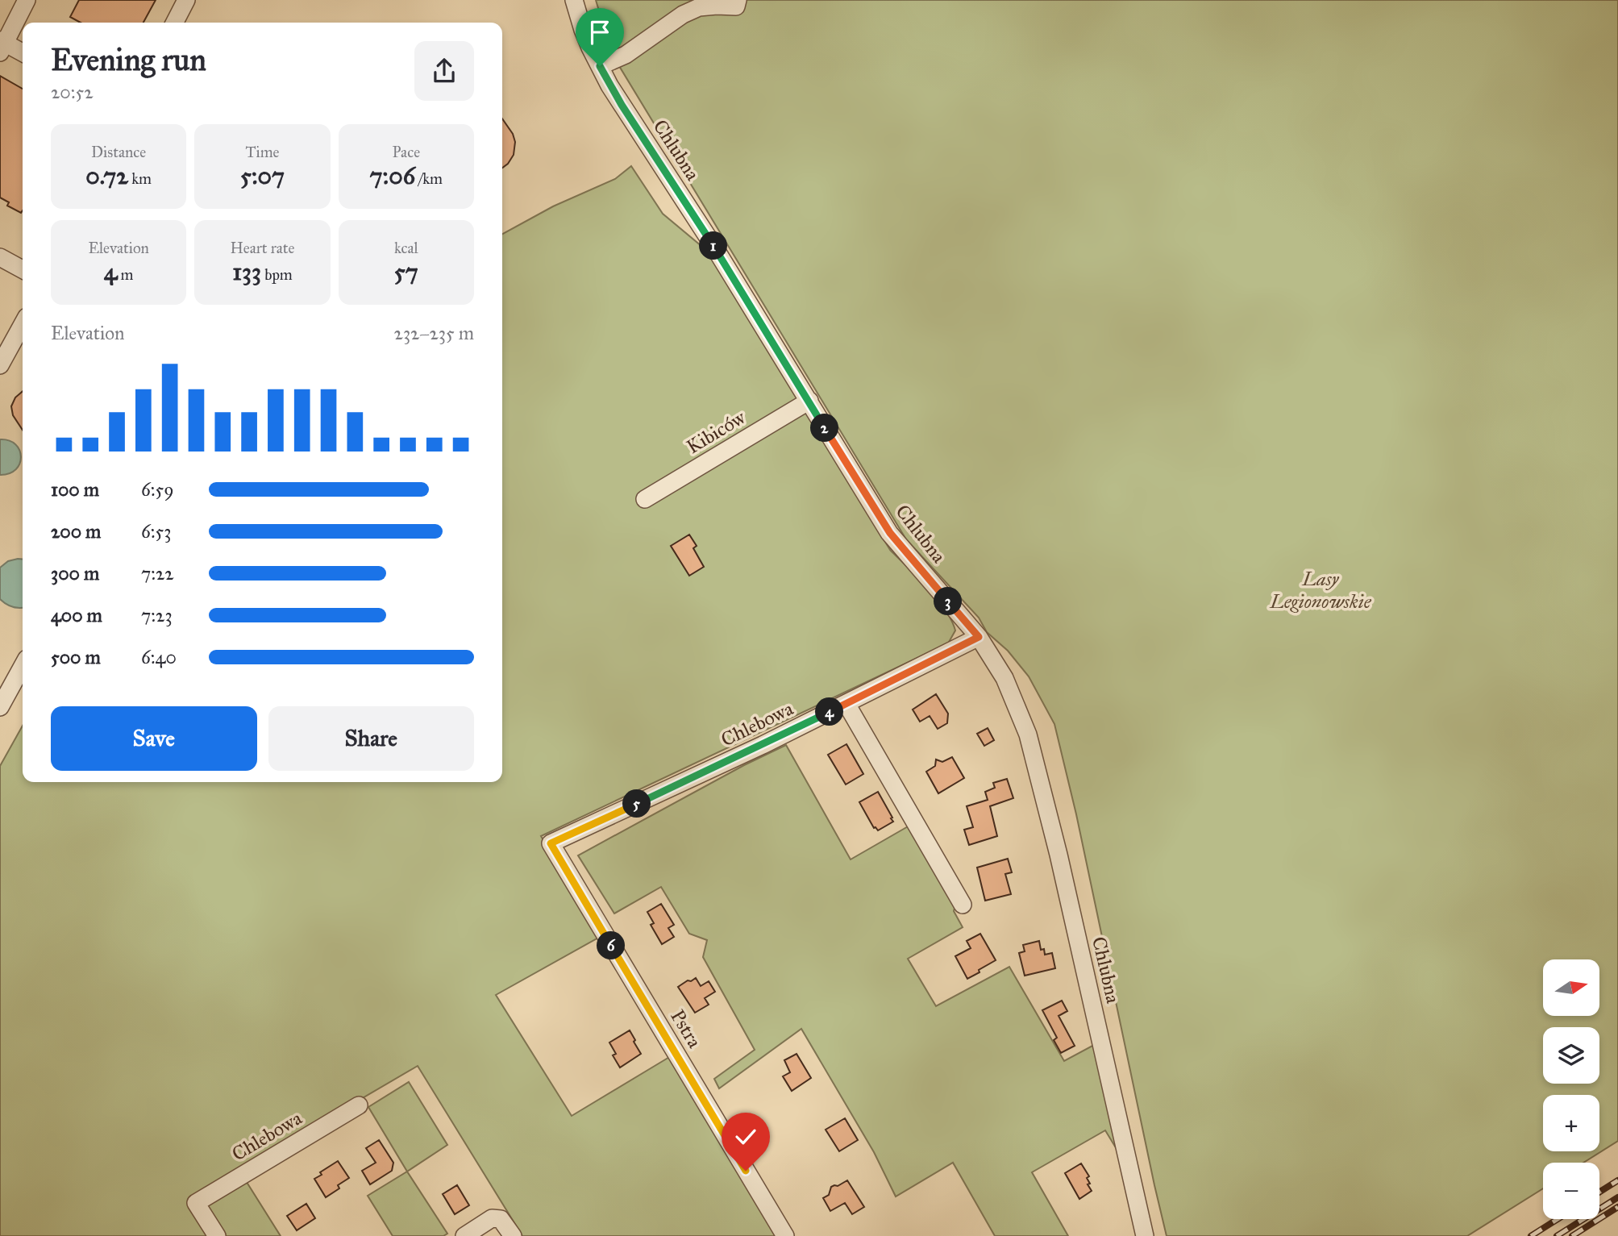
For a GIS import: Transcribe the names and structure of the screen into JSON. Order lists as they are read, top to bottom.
{
  "streets": {
    "street": [
      "Chlubna",
      "Kibiców",
      "Chlebowa",
      "Pstra"
    ]
  },
  "crossings": [
    ["Chlubna", "Kibiców"],
    ["Chlubna", "Chlebowa"],
    ["Chlebowa", "Pstra"]
  ],
  "parks": ["Lasy Legionowskie"],
  "north": "right",
  "page": {
    "heading": ["Evening run", "20:52"],
    "stats": [
      ["Distance", "0.72 km"],
      ["Time", "5:07"],
      ["Pace", "7:06 /km"],
      ["Elevation", "4 m"],
      ["Heart rate", "133 bpm"],
      ["kcal", "57"]
    ],
    "pins": [
      "1",
      "2",
      "3",
      "4",
      "5",
      "6"
    ],
    "chart": ["Elevation", "232–235 m"],
    "list": [
      {
        "name": "100 m",
        "note": "6:59"
      },
      {
        "name": "200 m",
        "note": "6:53"
      },
      {
        "name": "300 m",
        "note": "7:22"
      },
      {
        "name": "400 m",
        "note": "7:23"
      },
      {
        "name": "500 m",
        "note": "6:40"
      }
    ],
    "buttons": ["Save", "Share"],
    "map_buttons": ["+", "−"]
  }
}
